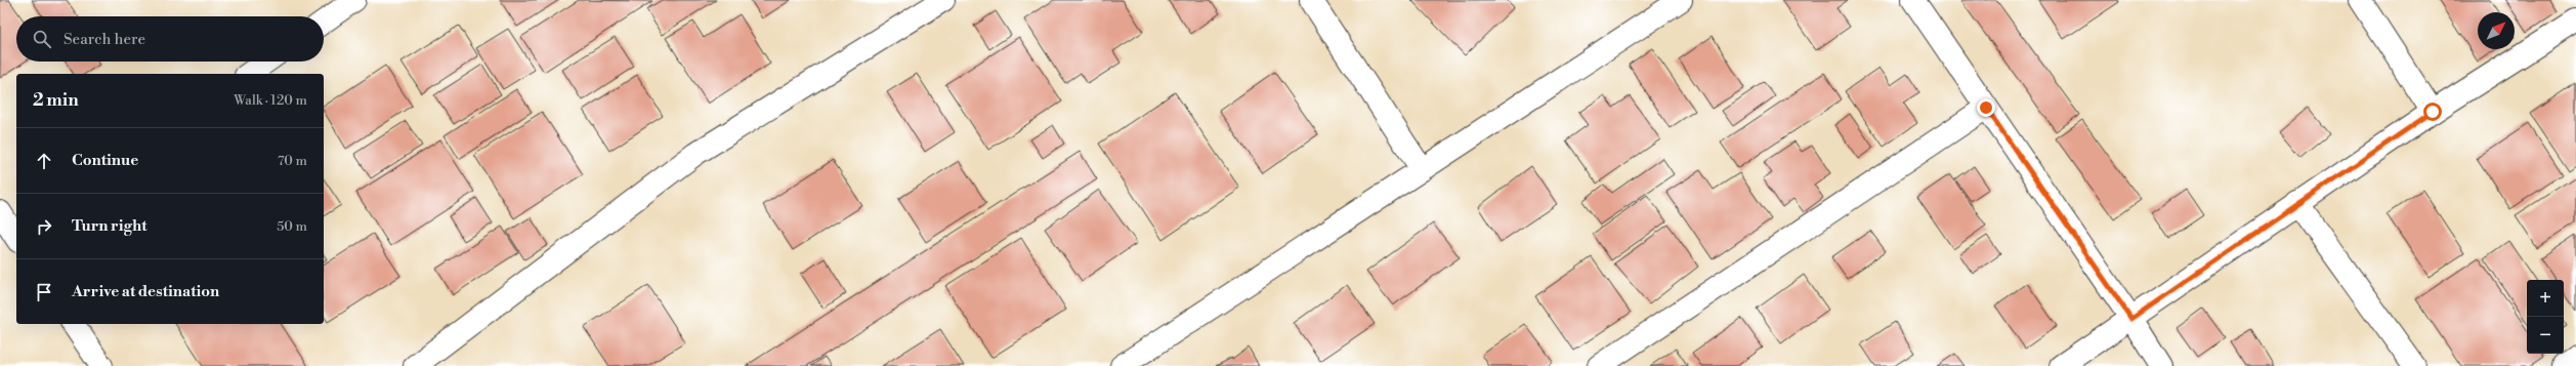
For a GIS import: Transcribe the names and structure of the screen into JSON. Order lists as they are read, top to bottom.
{
  "north": "top right",
  "page": {
    "search": "Search here",
    "heading": ["2 min", "Walk · 120 m"],
    "list": [
      ["Continue", "70 m"],
      ["Turn right", "50 m"],
      "Arrive at destination"
    ],
    "map_buttons": ["+", "−"]
  }
}
